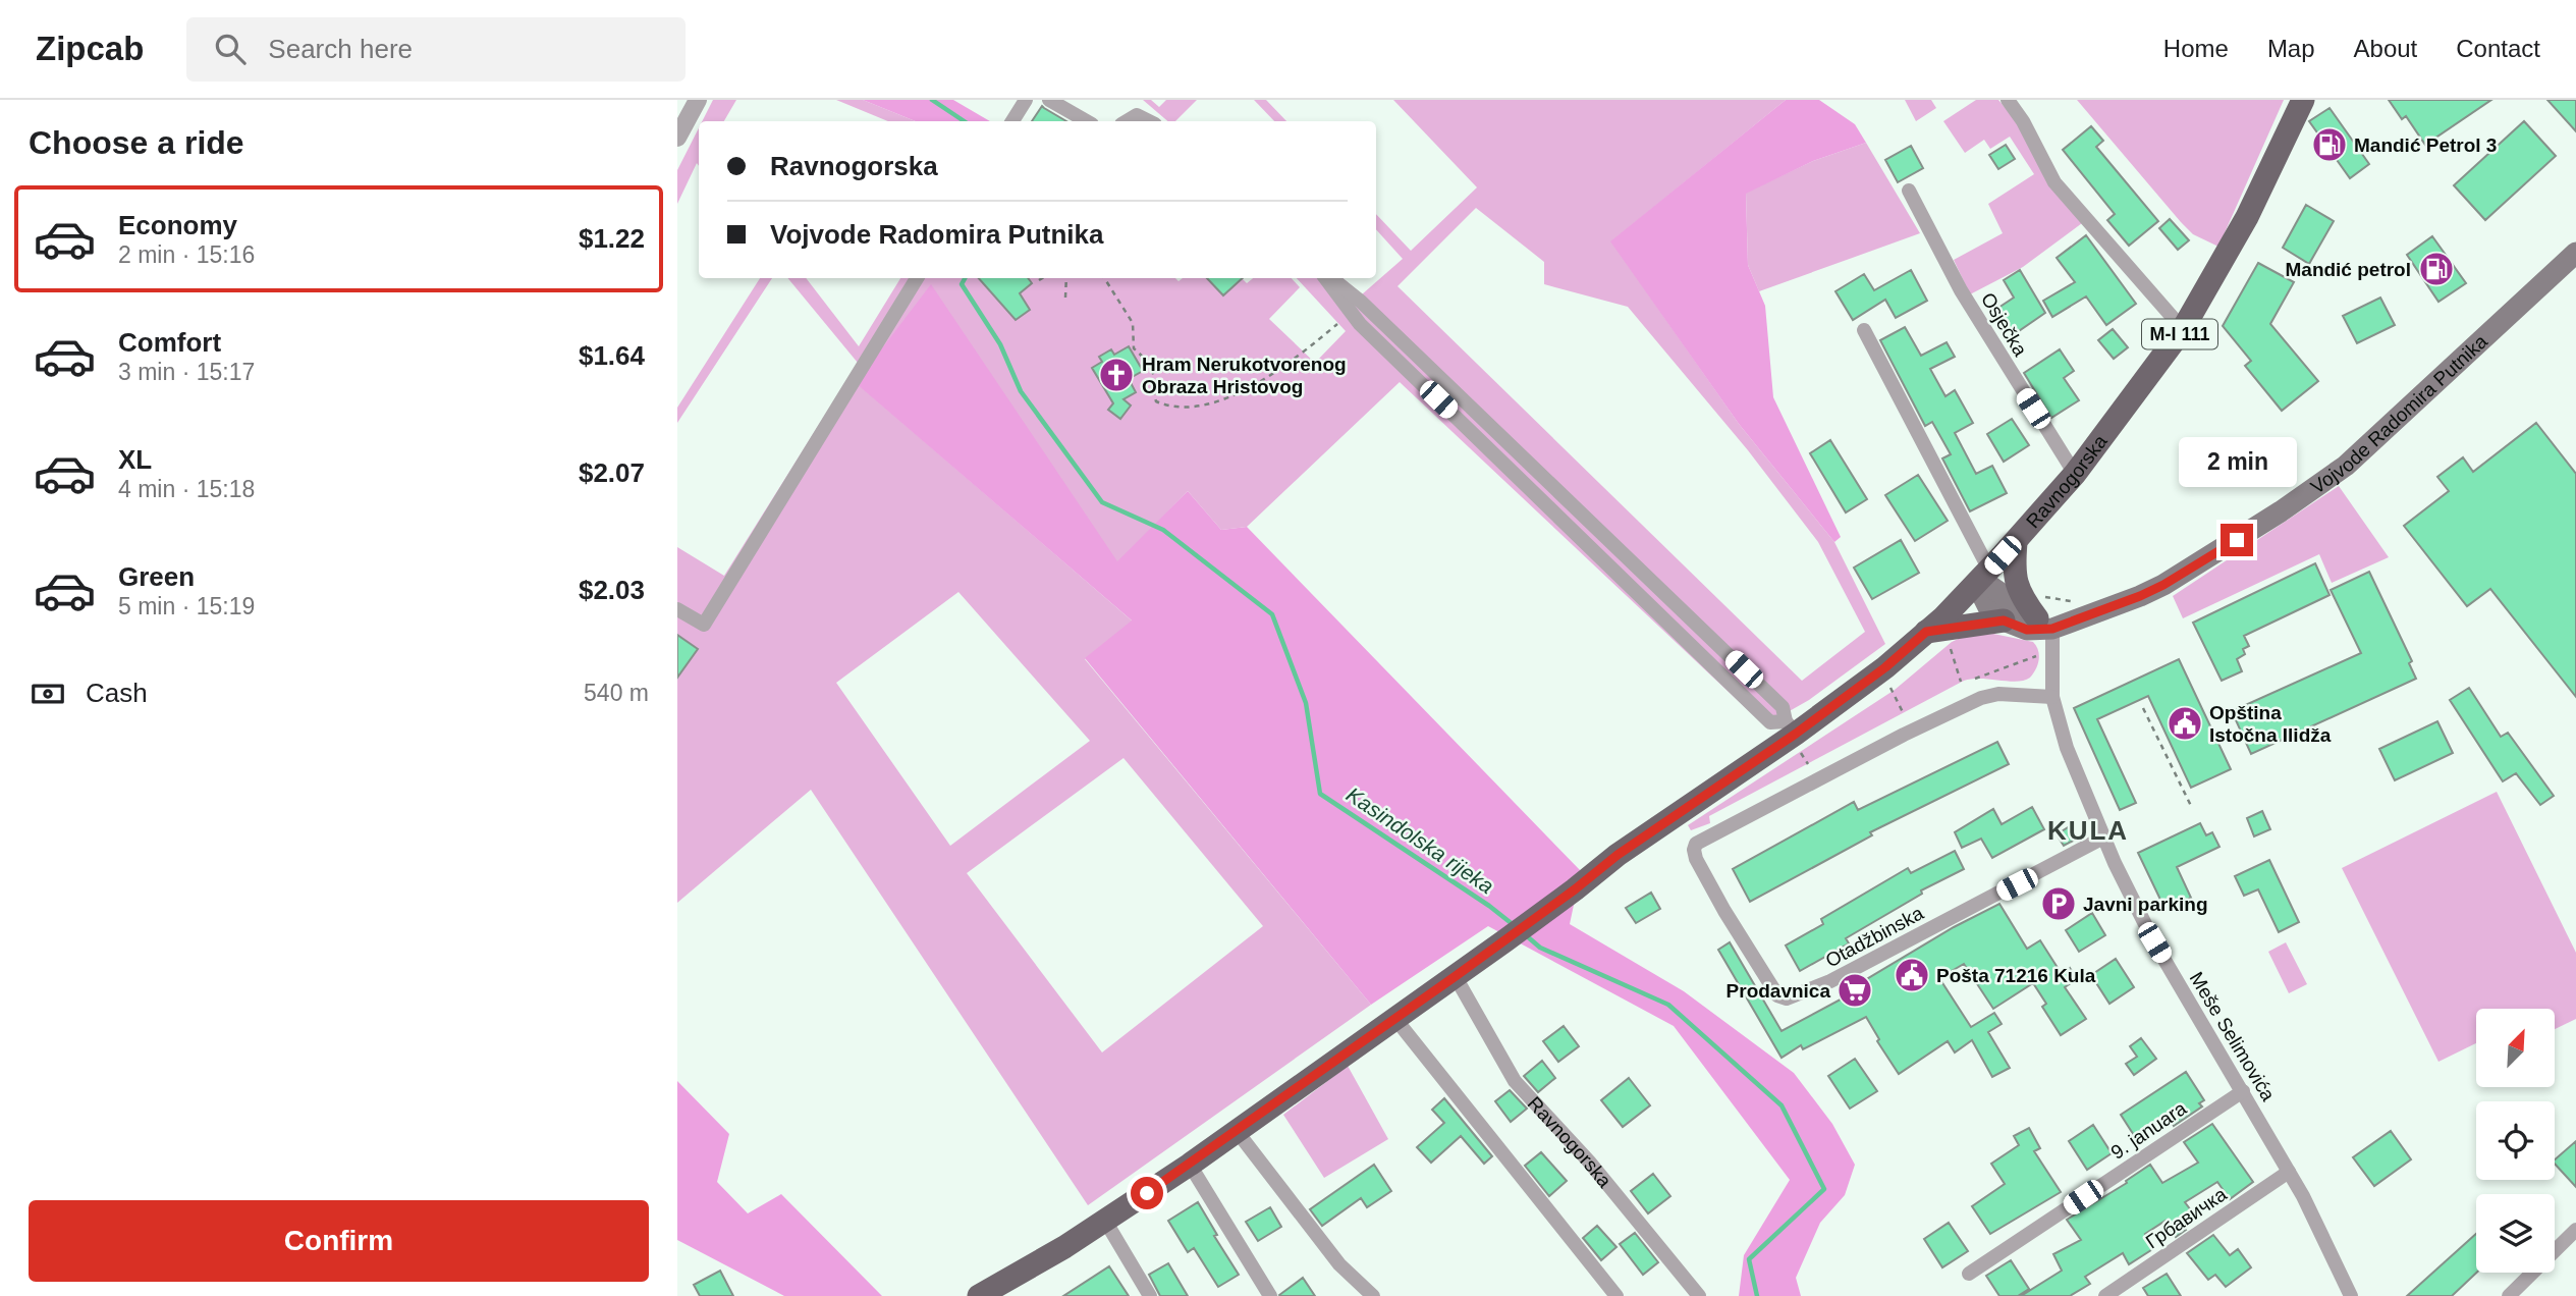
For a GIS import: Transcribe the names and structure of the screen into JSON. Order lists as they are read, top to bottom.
{
  "streets": {
    "main road": ["M-I 111", "Vojvode Radomira Putnika", "Ravnogorska"],
    "street": [
      "Osječka",
      "Otadžbinska",
      "Meše Selimovića",
      "9. januara",
      "Грбавичка"
    ]
  },
  "crossings": [
    ["Osječka", "Ravnogorska"],
    ["Vojvode Radomira Putnika", "Meše Selimovića"],
    ["Otadžbinska", "Meše Selimovića"],
    ["Meše Selimovića", "9. januara"],
    ["Meše Selimovića", "Грбавичка"]
  ],
  "districts": ["KULA"],
  "water": ["Kasindolska rijeka"],
  "places": {
    "fuel station": ["Mandić Petrol 3", "Mandić petrol"],
    "church": ["Hram Nerukotvorenog Obraza Hristovog"],
    "public building": ["Opština Istočna Ilidža", "Pošta 71216 Kula"],
    "parking": ["Javni parking"],
    "supermarket": ["Prodavnica"]
  },
  "north": "top right",
  "page": {
    "header": "Zipcab",
    "search": "Search here",
    "nav": [
      "Home",
      "Map",
      "About",
      "Contact"
    ],
    "heading": "Choose a ride",
    "banner": ["Ravnogorska", "Vojvode Radomira Putnika"],
    "list": [
      {
        "name": "Economy",
        "note": "2 min · 15:16",
        "value": "$1.22"
      },
      {
        "name": "Comfort",
        "note": "3 min · 15:17",
        "value": "$1.64"
      },
      {
        "name": "XL",
        "note": "4 min · 15:18",
        "value": "$2.07"
      },
      {
        "name": "Green",
        "note": "5 min · 15:19",
        "value": "$2.03"
      }
    ],
    "bubble": "2 min",
    "pay": ["Cash", "540 m"],
    "buttons": "Confirm"
  }
}
